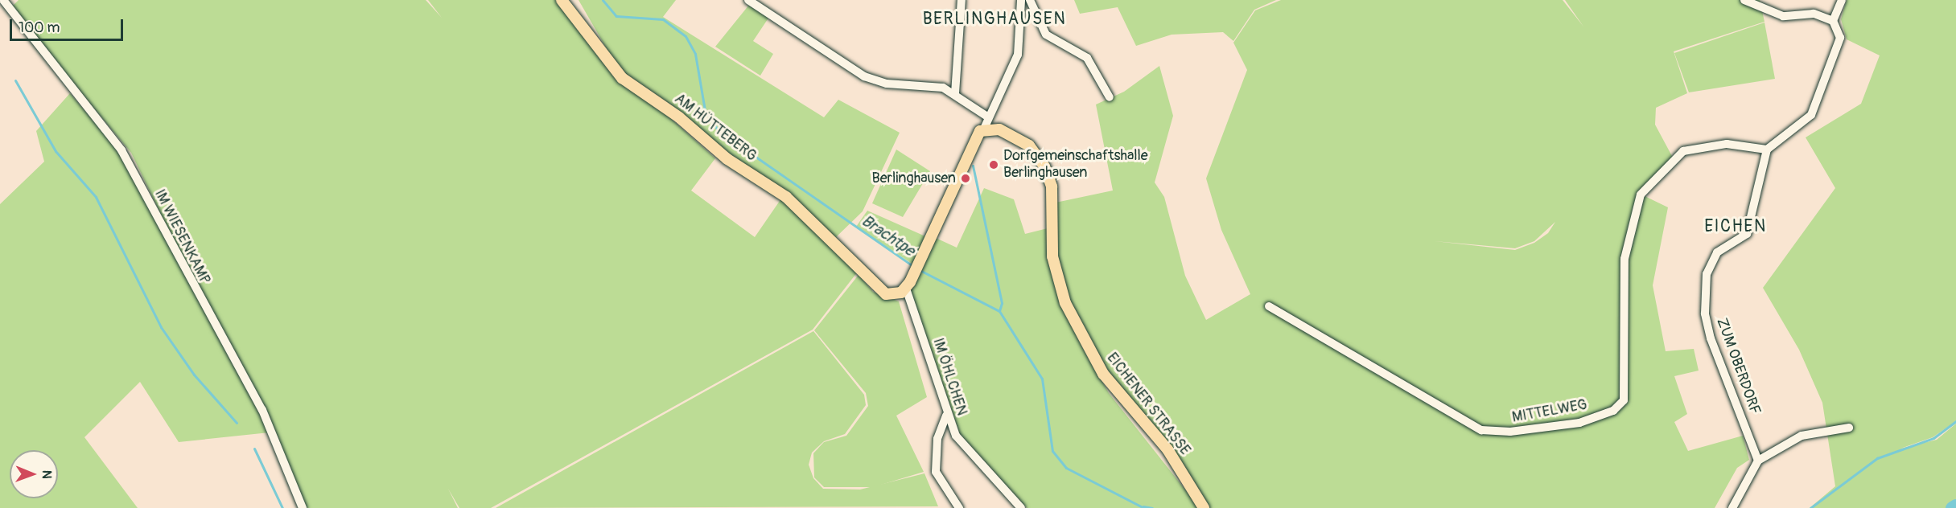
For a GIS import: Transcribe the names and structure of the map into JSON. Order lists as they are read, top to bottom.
{
  "streets": {
    "main road": ["AM HÜTTEBERG", "EICHENER STRASSE"],
    "street": [
      "IM WIESENKAMP",
      "ZUM OBERDORF",
      "IM ÖHLCHEN",
      "MITTELWEG"
    ]
  },
  "crossings": [
    ["AM HÜTTEBERG", "IM ÖHLCHEN"],
    ["ZUM OBERDORF", "MITTELWEG"]
  ],
  "districts": ["BERLINGHAUSEN", "EICHEN"],
  "water": ["Brachtpe"],
  "places": ["Dorfgemeinschaftshalle Berlinghausen", "Berlinghausen"],
  "scale_bar": "100 m",
  "north": "right"
}
